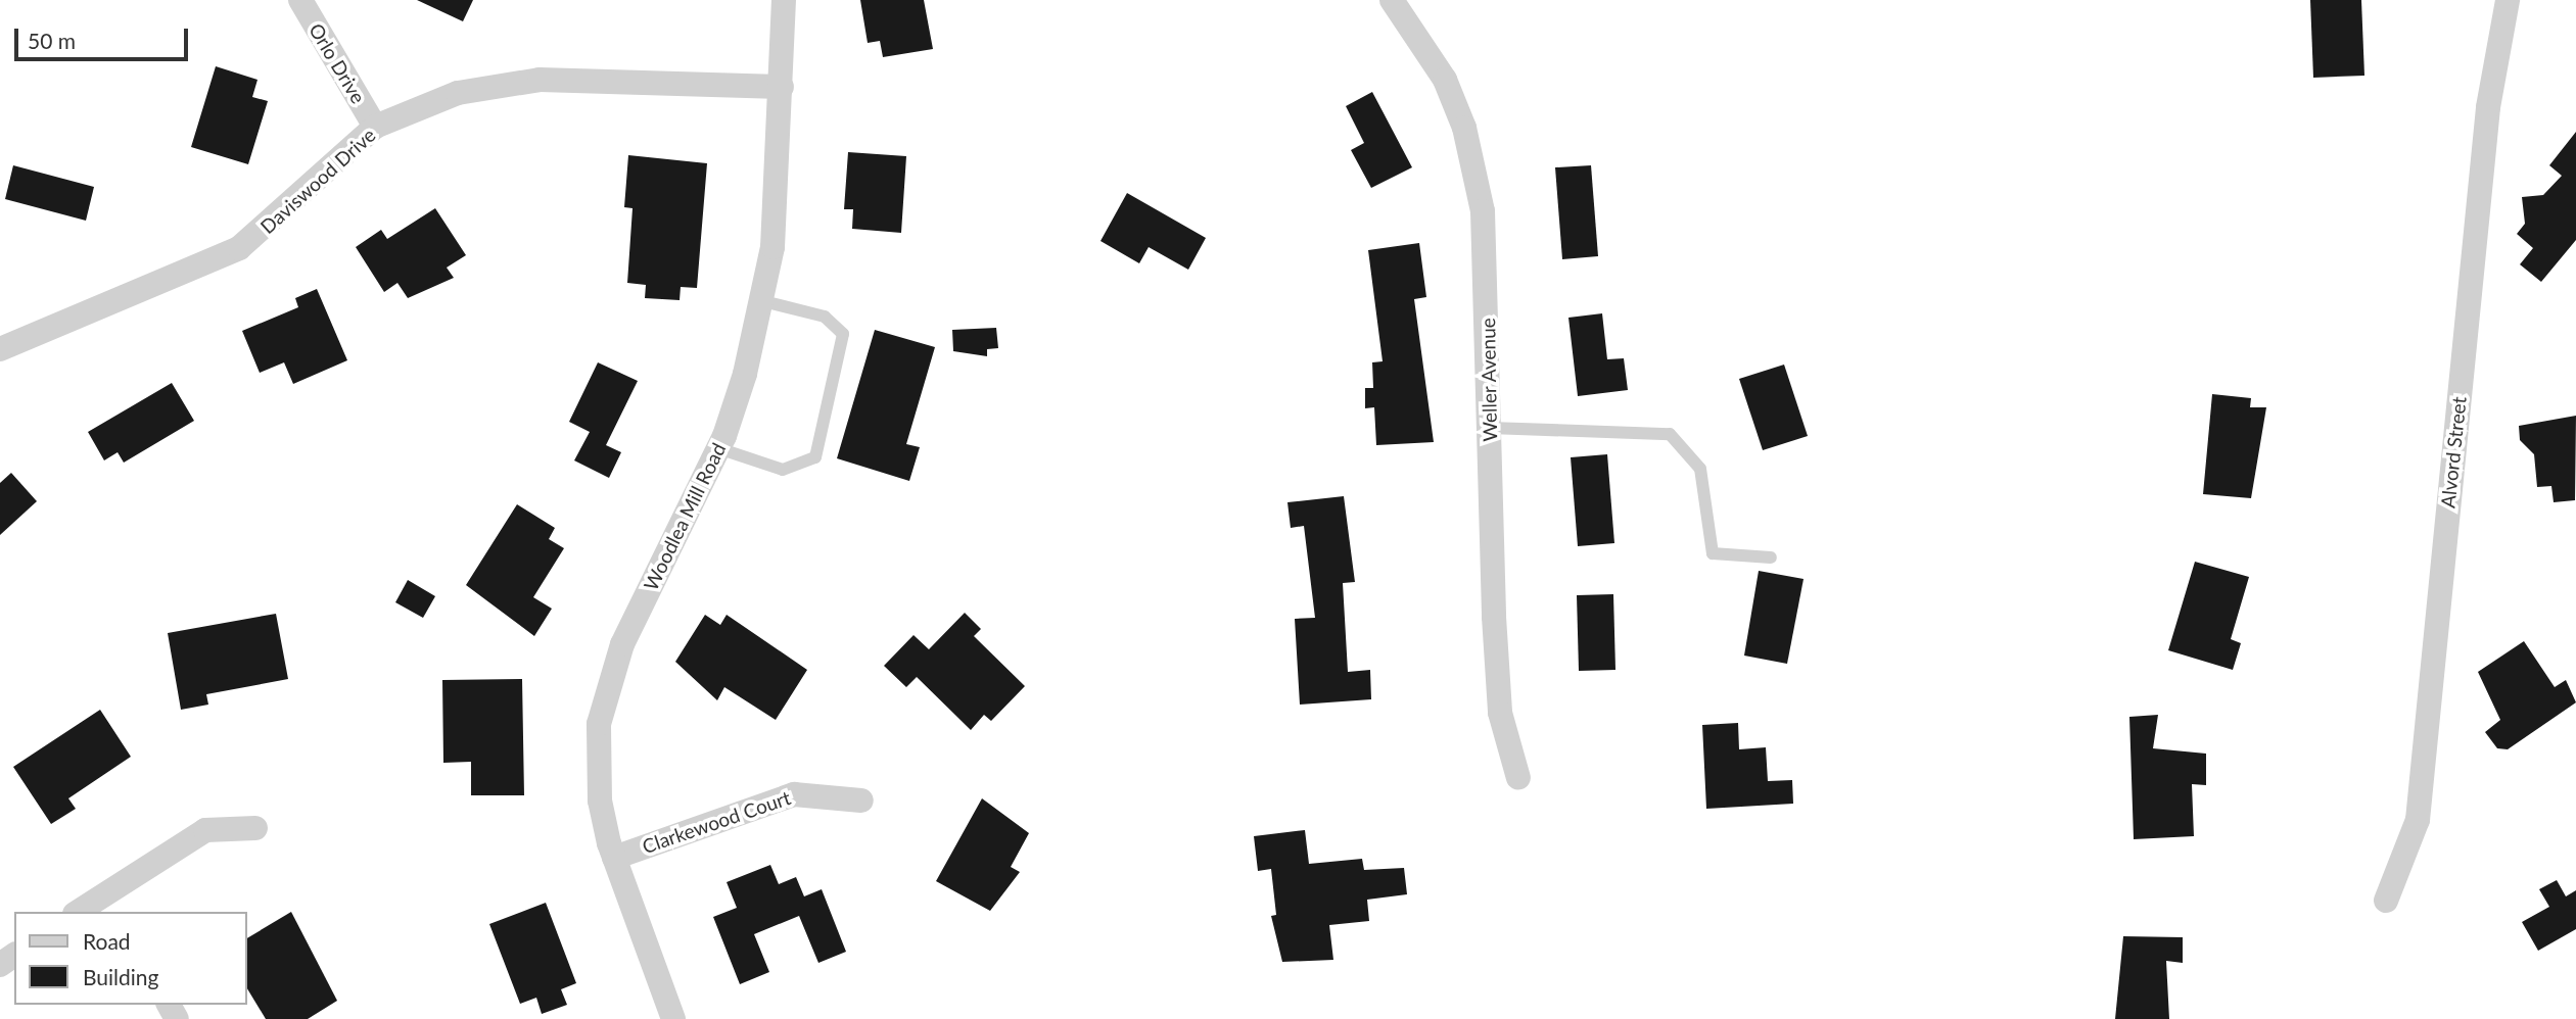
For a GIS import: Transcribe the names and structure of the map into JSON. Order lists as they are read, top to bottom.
{
  "streets": {
    "street": [
      "Orlo Drive",
      "Daviswood Drive",
      "Weller Avenue",
      "Alvord Street",
      "Woodlea Mill Road",
      "Clarkewood Court"
    ]
  },
  "crossings": [
    ["Orlo Drive", "Daviswood Drive"],
    ["Daviswood Drive", "Woodlea Mill Road"],
    ["Woodlea Mill Road", "Clarkewood Court"]
  ],
  "legend": ["Road", "Building"],
  "scale_bar": "50 m"
}
